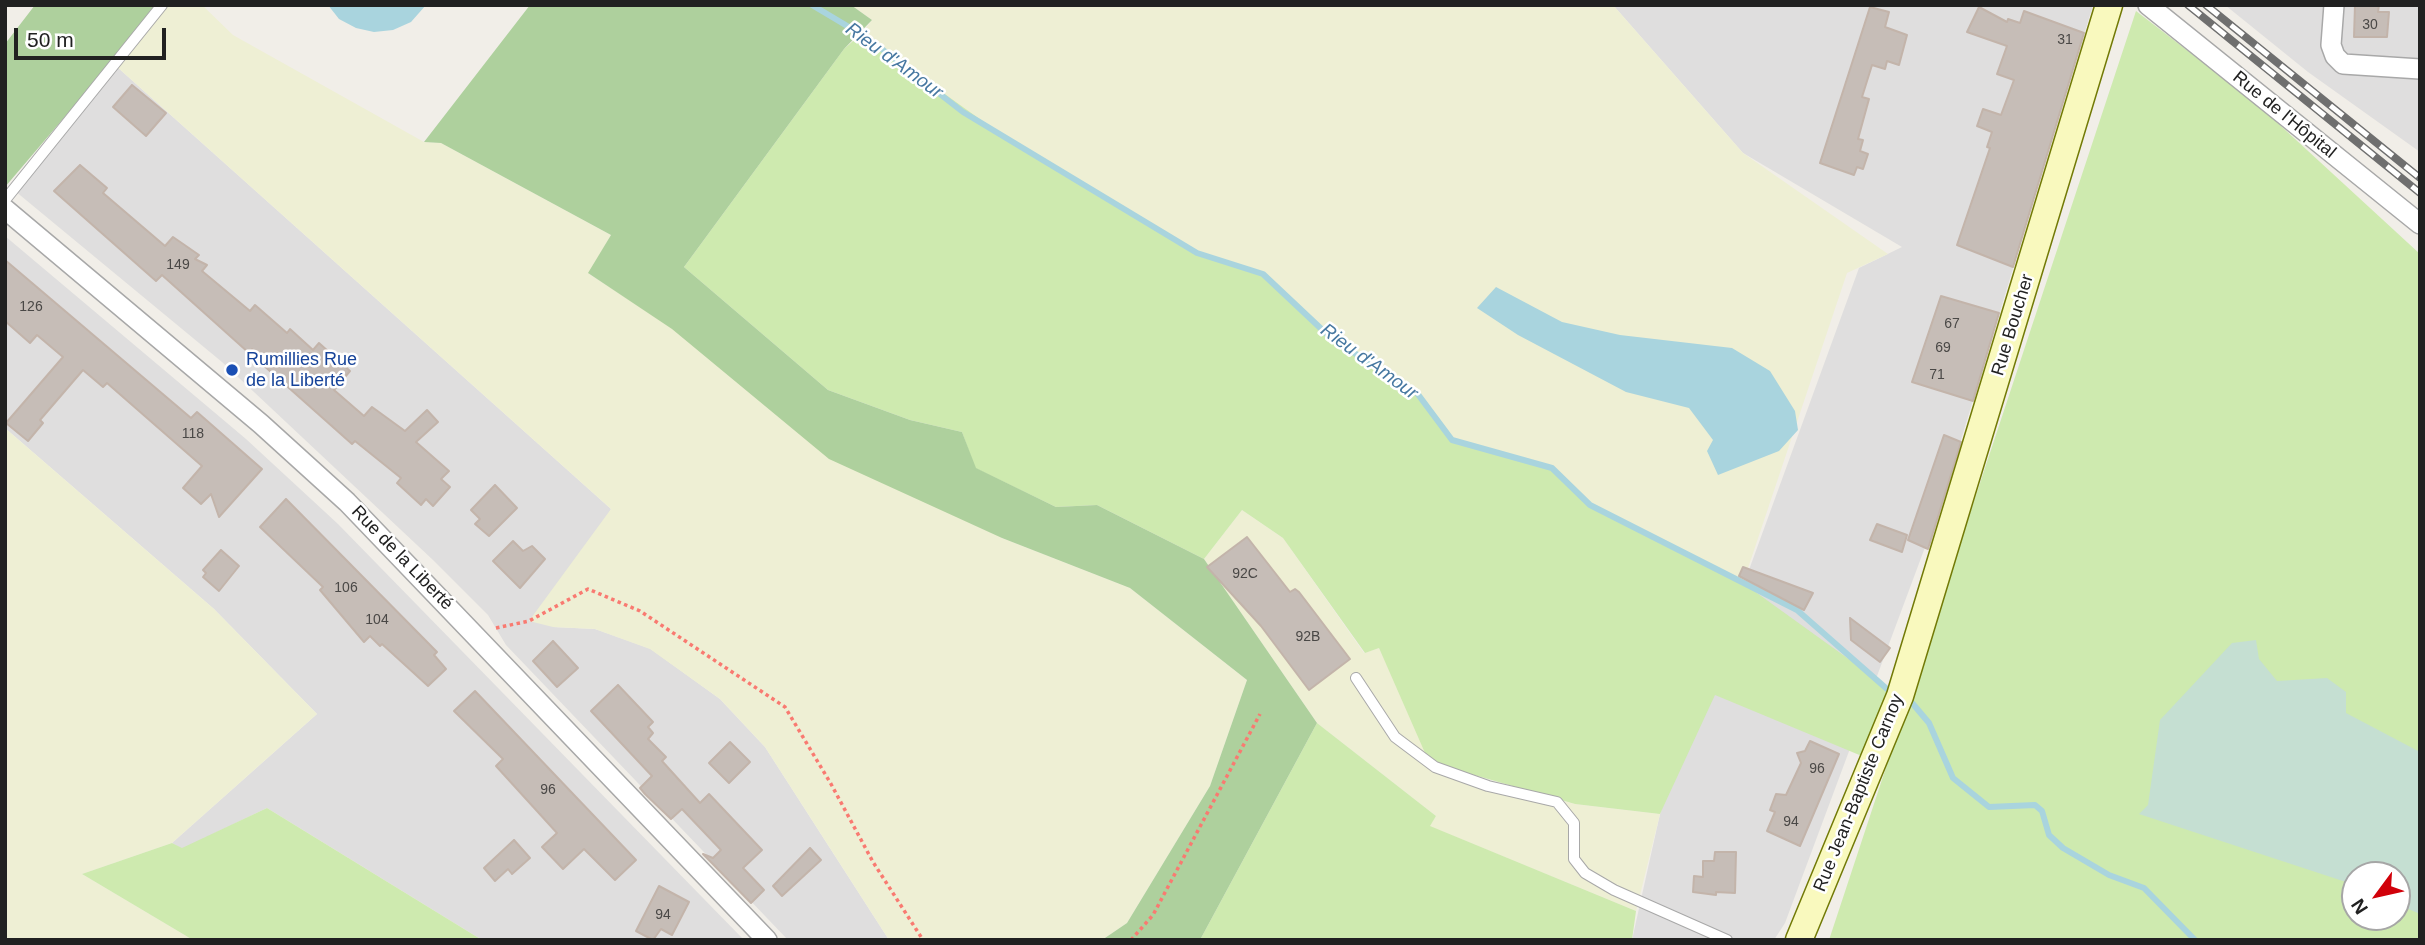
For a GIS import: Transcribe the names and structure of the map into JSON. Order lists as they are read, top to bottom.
{
  "streets": {
    "street": [
      "Rue de l'Hôpital",
      "Rue Boucher",
      "Rue de la Liberté",
      "Rue Jean-Baptiste Carnoy"
    ]
  },
  "crossings": [
    ["Rue Boucher", "Rue Jean-Baptiste Carnoy"]
  ],
  "water": ["Rieu d'Amour"],
  "places": ["Rumillies Rue de la Liberté"],
  "house_numbers": [
    "30",
    "31",
    "149",
    "126",
    "67",
    "69",
    "71",
    "118",
    "92C",
    "106",
    "104",
    "92B",
    "96",
    "96",
    "94",
    "94"
  ],
  "scale_bar": "50 m",
  "north": "bottom left"
}
